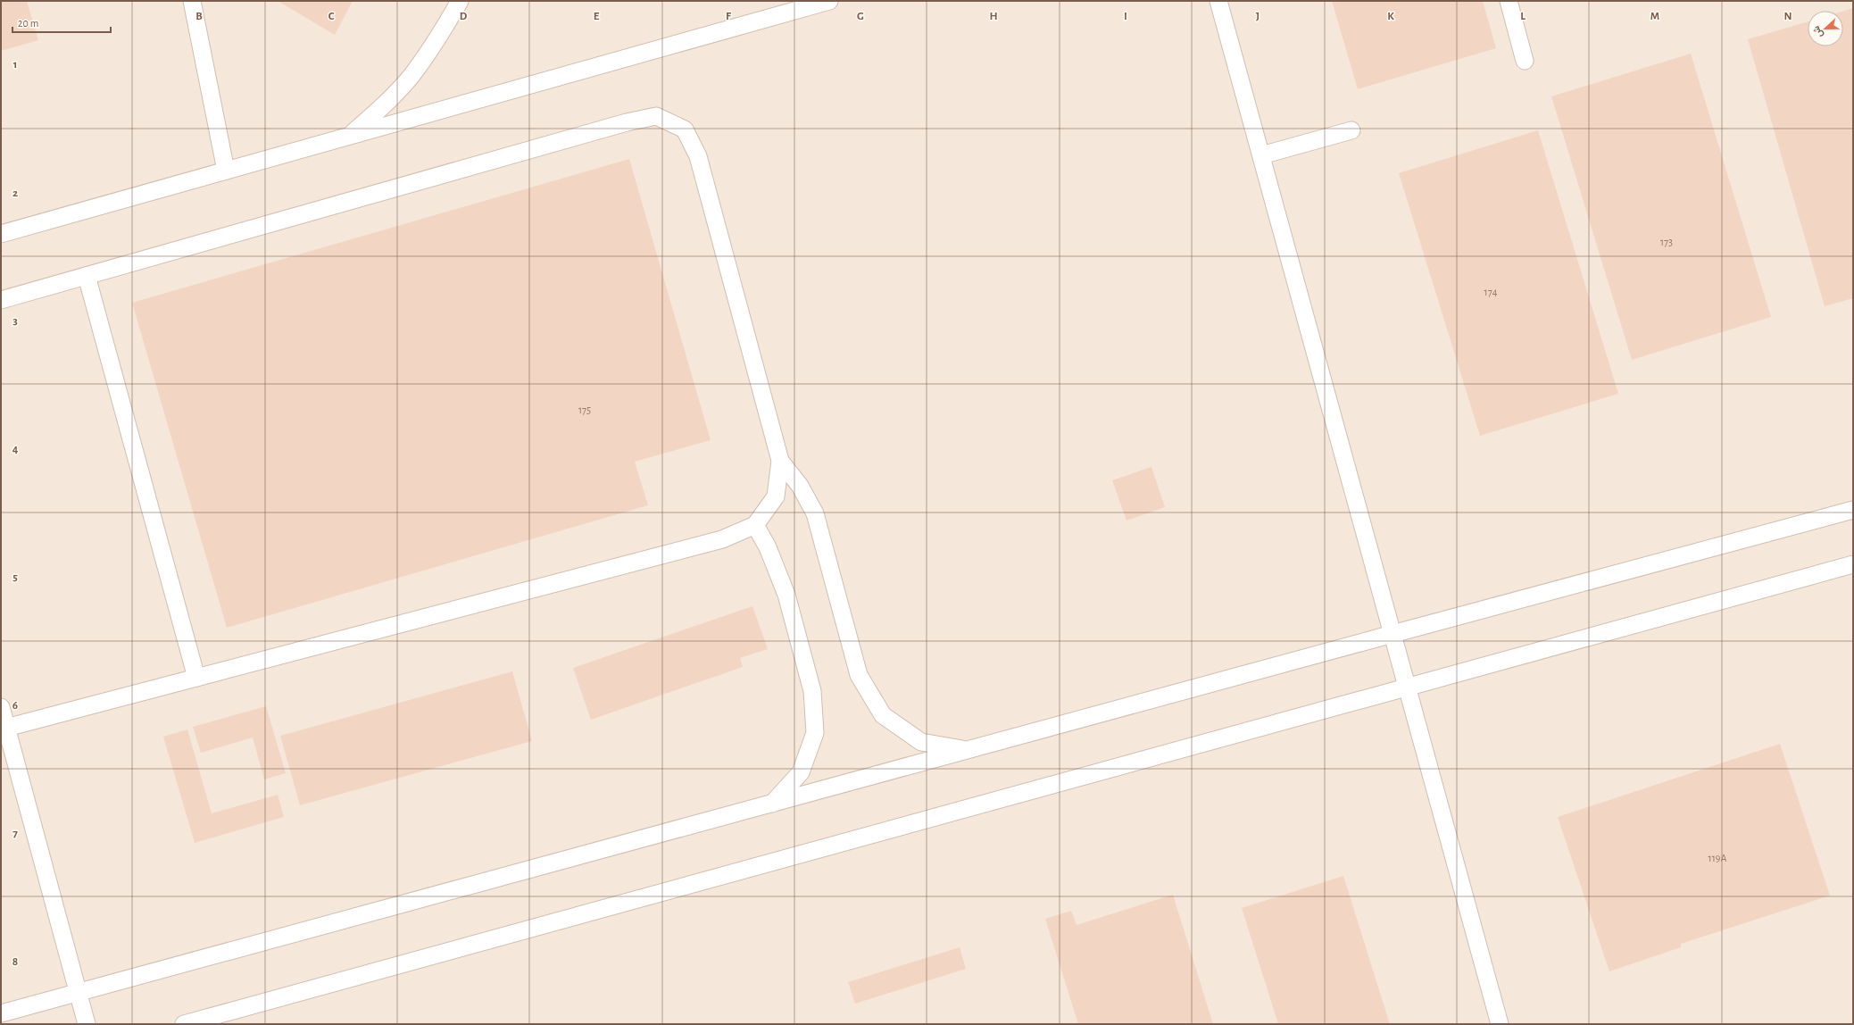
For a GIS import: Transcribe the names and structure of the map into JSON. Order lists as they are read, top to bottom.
{
  "house_numbers": [
    "173",
    "174",
    "175",
    "119A"
  ],
  "scale_bar": "20 m",
  "north": "left",
  "grid": {
    "columns": [
      "B",
      "C",
      "D",
      "E",
      "F",
      "G",
      "H",
      "I",
      "J",
      "K",
      "L",
      "M",
      "N"
    ],
    "rows": [
      "1",
      "2",
      "3",
      "4",
      "5",
      "6",
      "7",
      "8"
    ]
  }
}
